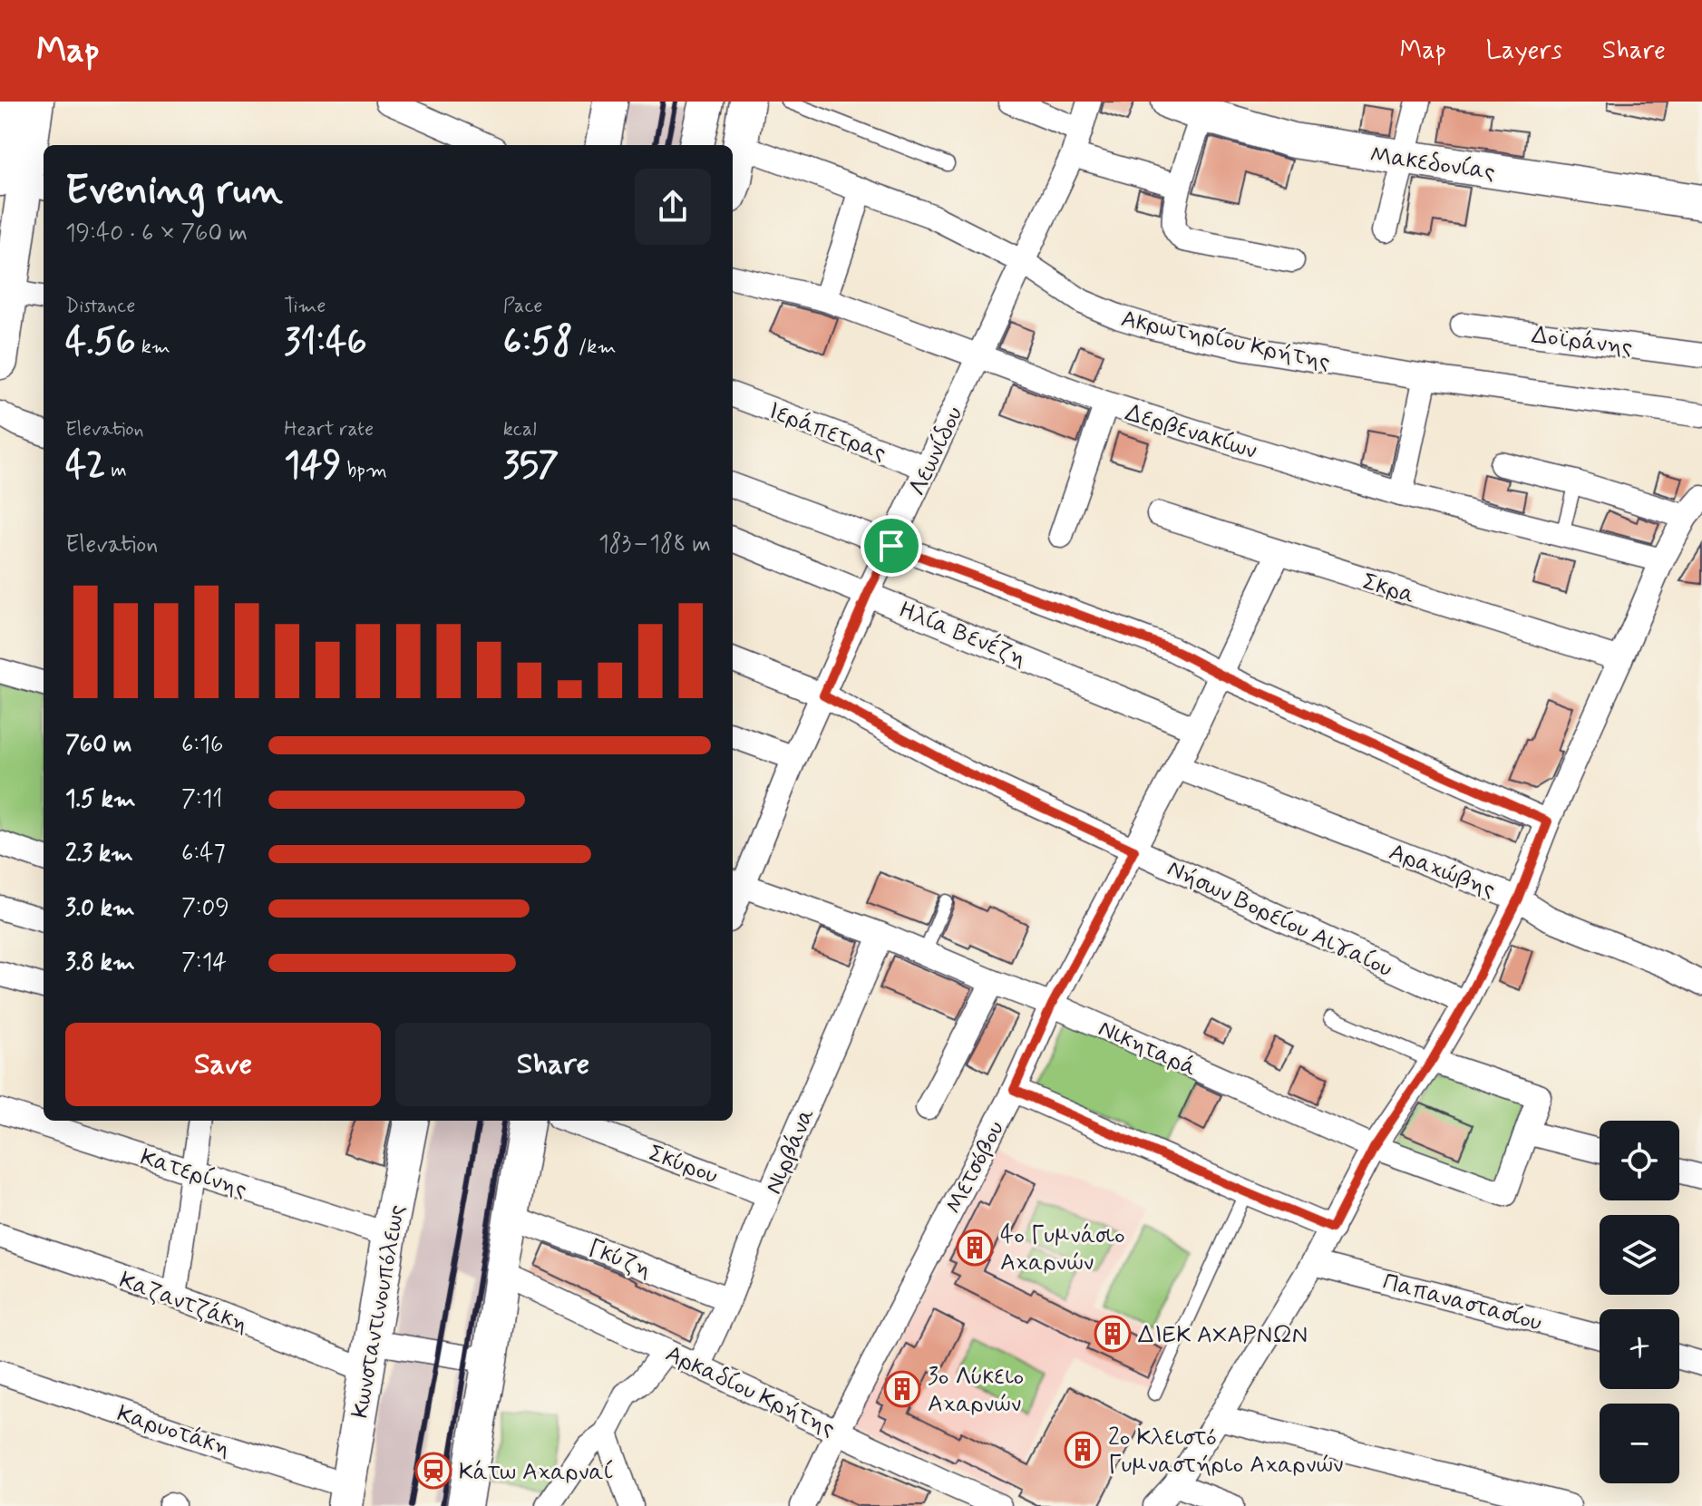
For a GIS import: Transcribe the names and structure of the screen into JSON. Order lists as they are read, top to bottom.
{
  "streets": {
    "street": [
      "Μακεδονίας",
      "Ακρωτηρίου Κρήτης",
      "Δοϊράνης",
      "Ιεράπετρας",
      "Δερβενακίων",
      "Λεωνίδου",
      "Σκρα",
      "Ηλία Βενέζη",
      "Αραχώβης",
      "Νήσων Βορείου Αιγαίου",
      "Νικηταρά",
      "Νιρβάνα",
      "Σκύρου",
      "Μετσόβου",
      "Κατερίνης",
      "Γκύζη",
      "Καζαντζάκη",
      "Παπαναστασίου",
      "Κωνσταντινουπόλεως",
      "Αρκαδίου Κρήτης",
      "Καρυοτάκη"
    ]
  },
  "crossings": [
    ["Ακρωτηρίου Κρήτης", "Λεωνίδου"],
    ["Ιεράπετρας", "Λεωνίδου"],
    ["Δερβενακίων", "Λεωνίδου"],
    ["Λεωνίδου", "Ηλία Βενέζη"],
    ["Λεωνίδου", "Νήσων Βορείου Αιγαίου"],
    ["Λεωνίδου", "Νικηταρά"],
    ["Σκρα", "Μετσόβου"],
    ["Ηλία Βενέζη", "Μετσόβου"],
    ["Αραχώβης", "Μετσόβου"],
    ["Νήσων Βορείου Αιγαίου", "Μετσόβου"],
    ["Νικηταρά", "Νιρβάνα"],
    ["Νικηταρά", "Μετσόβου"],
    ["Νιρβάνα", "Σκύρου"],
    ["Νιρβάνα", "Γκύζη"],
    ["Νιρβάνα", "Αρκαδίου Κρήτης"],
    ["Μετσόβου", "Αρκαδίου Κρήτης"],
    ["Κατερίνης", "Κωνσταντινουπόλεως"],
    ["Καζαντζάκη", "Κωνσταντινουπόλεως"],
    ["Κωνσταντινουπόλεως", "Καρυοτάκη"]
  ],
  "places": {
    "building": [
      "4ο Γυμνάσιο Αχαρνών",
      "ΔΙΕΚ ΑΧΑΡΝΩΝ",
      "3ο Λύκειο Αχαρνών",
      "2ο Κλειστό Γυμναστήριο Αχαρνών"
    ],
    "station": ["Κάτω Αχαρναί"]
  },
  "page": {
    "header": "Map",
    "nav": ["Map", "Layers", "Share"],
    "heading": ["Evening run", "19:40 · 6 × 760 m"],
    "stats": [
      ["Distance", "4.56 km"],
      ["Time", "31:46"],
      ["Pace", "6:58 /km"],
      ["Elevation", "42 m"],
      ["Heart rate", "149 bpm"],
      ["kcal", "357"]
    ],
    "chart": ["Elevation", "183–188 m"],
    "list": [
      {
        "name": "760 m",
        "note": "6:16"
      },
      {
        "name": "1.5 km",
        "note": "7:11"
      },
      {
        "name": "2.3 km",
        "note": "6:47"
      },
      {
        "name": "3.0 km",
        "note": "7:09"
      },
      {
        "name": "3.8 km",
        "note": "7:14"
      }
    ],
    "buttons": ["Save", "Share"],
    "map_buttons": ["+", "−"]
  }
}
